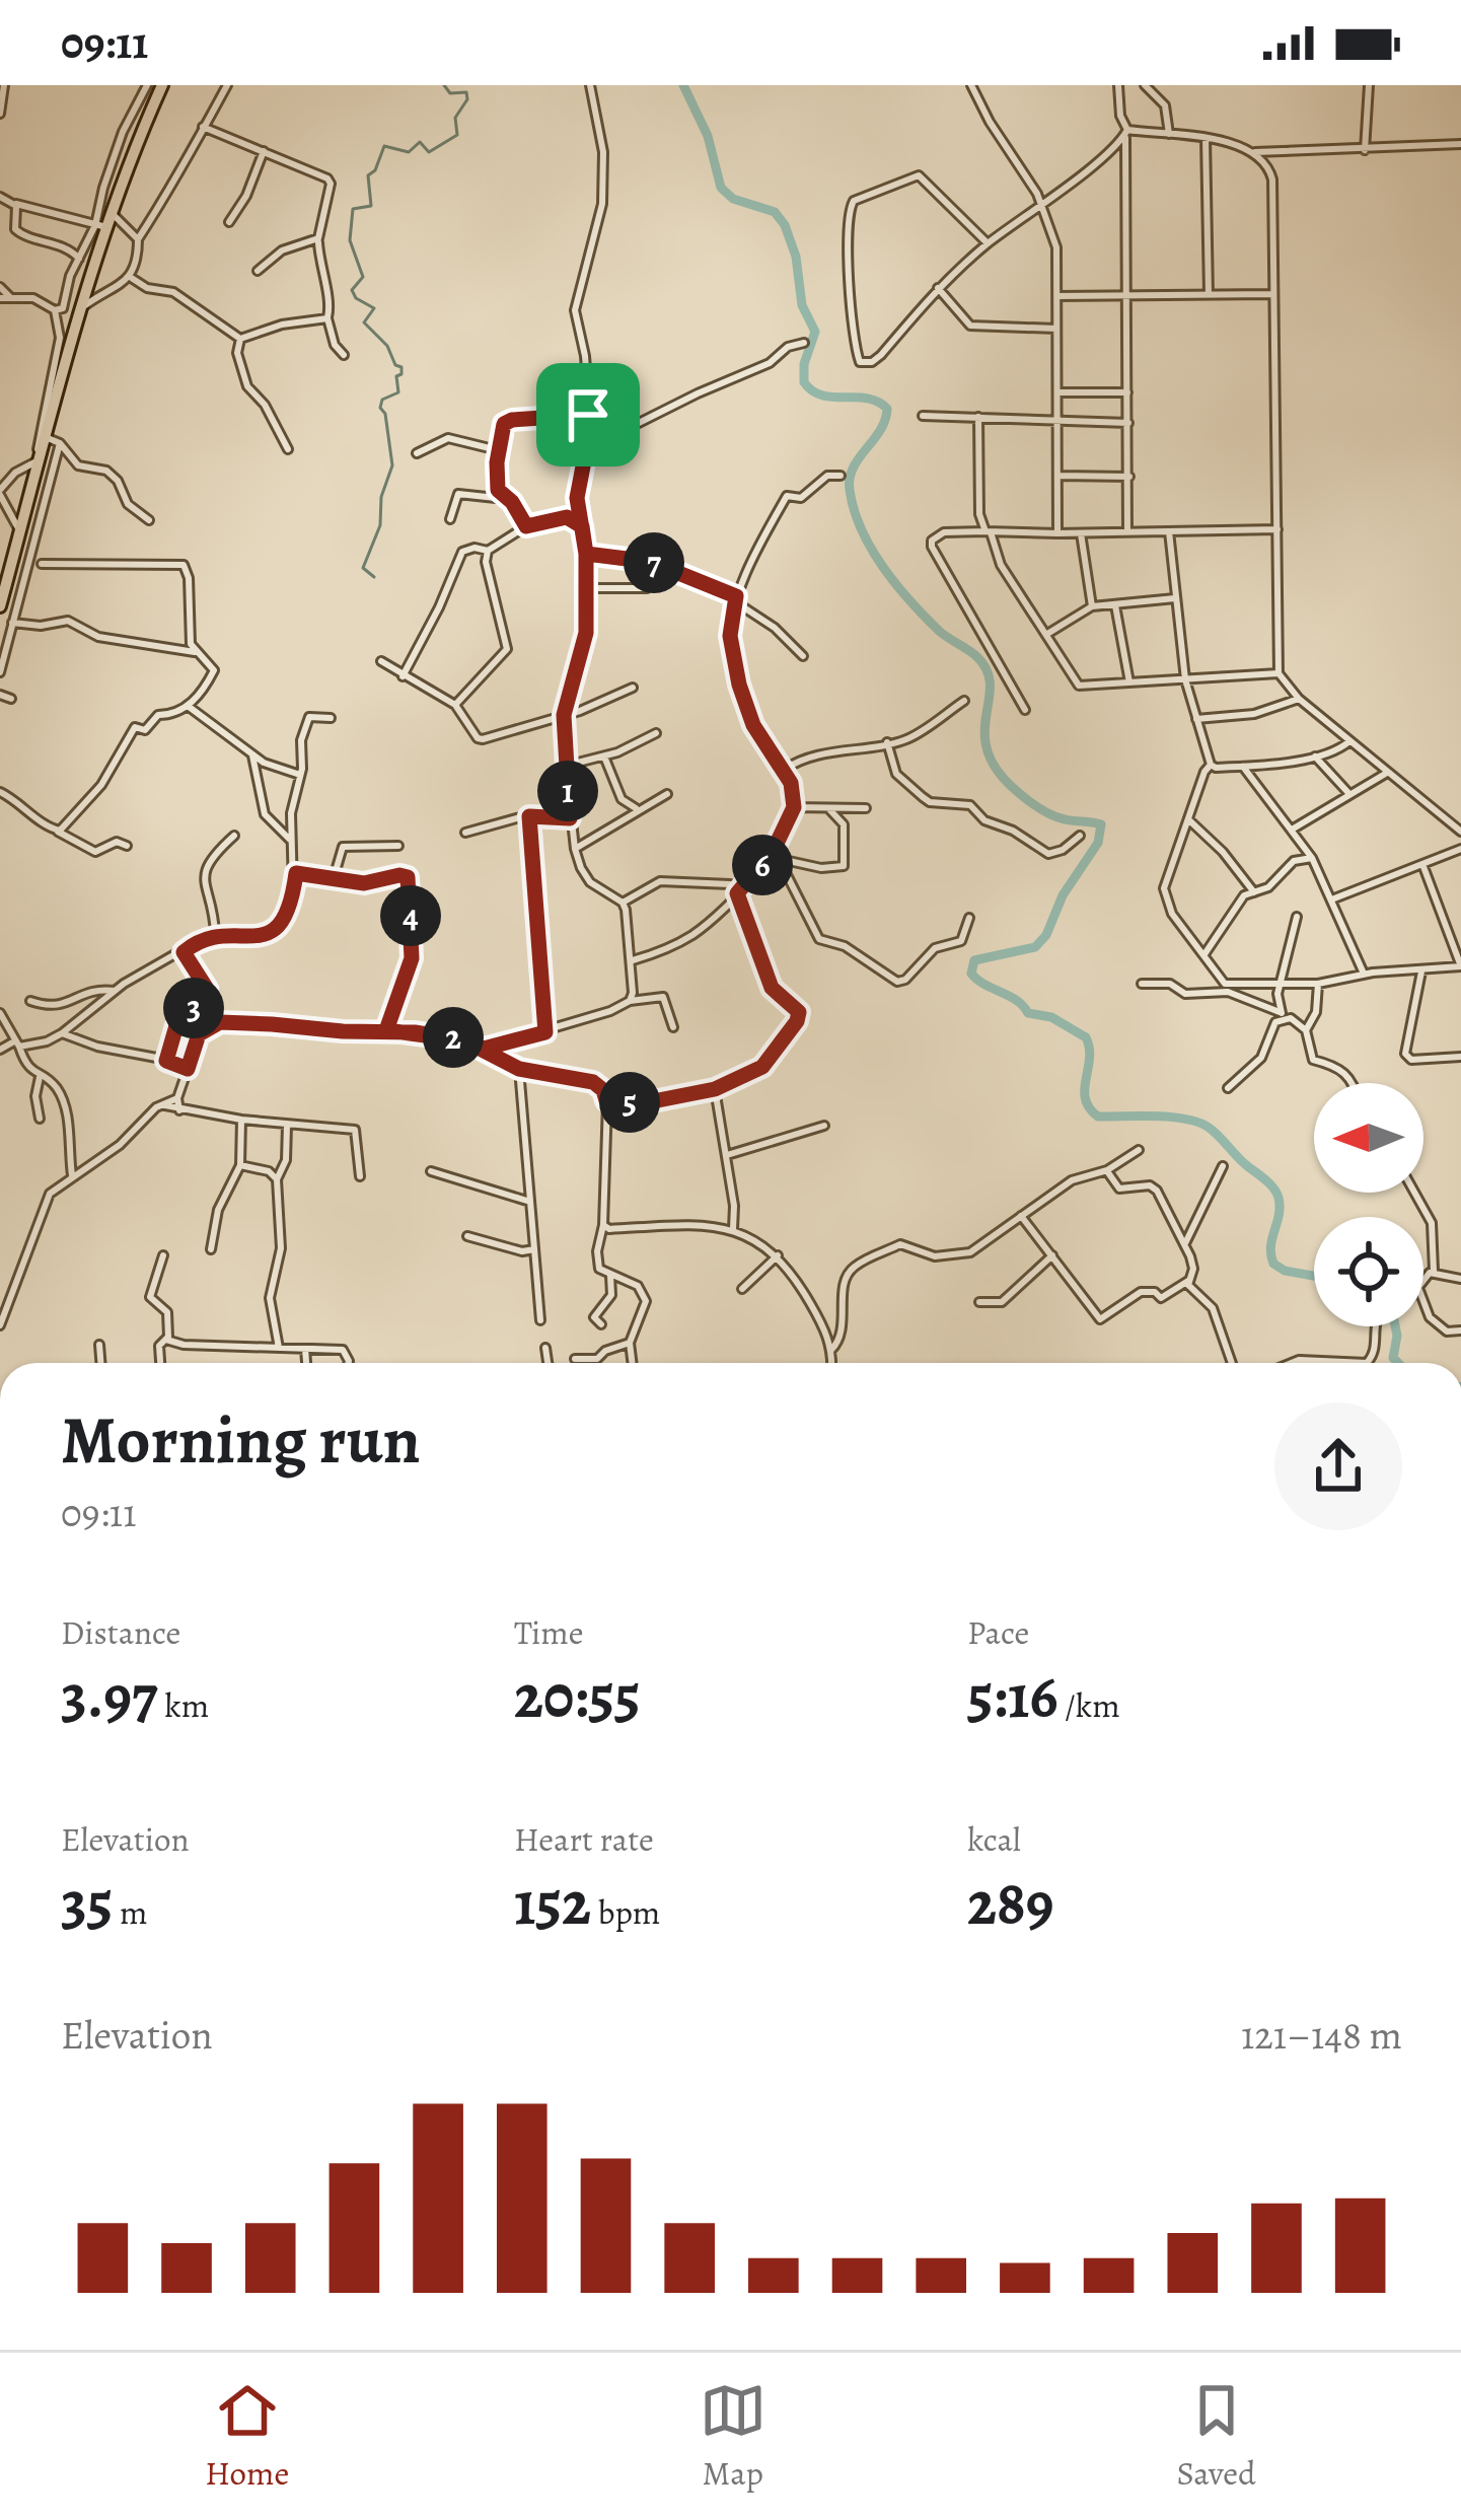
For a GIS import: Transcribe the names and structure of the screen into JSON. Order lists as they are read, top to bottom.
{
  "north": "left",
  "page": {
    "status": "09:11",
    "pins": [
      "7",
      "1",
      "6",
      "4",
      "3",
      "2",
      "5"
    ],
    "heading": ["Morning run", "09:11"],
    "stats": [
      ["Distance", "3.97 km"],
      ["Time", "20:55"],
      ["Pace", "5:16 /km"],
      ["Elevation", "35 m"],
      ["Heart rate", "152 bpm"],
      ["kcal", "289"]
    ],
    "chart": ["Elevation", "121–148 m"],
    "tabs": ["Home", "Map", "Saved"]
  }
}
